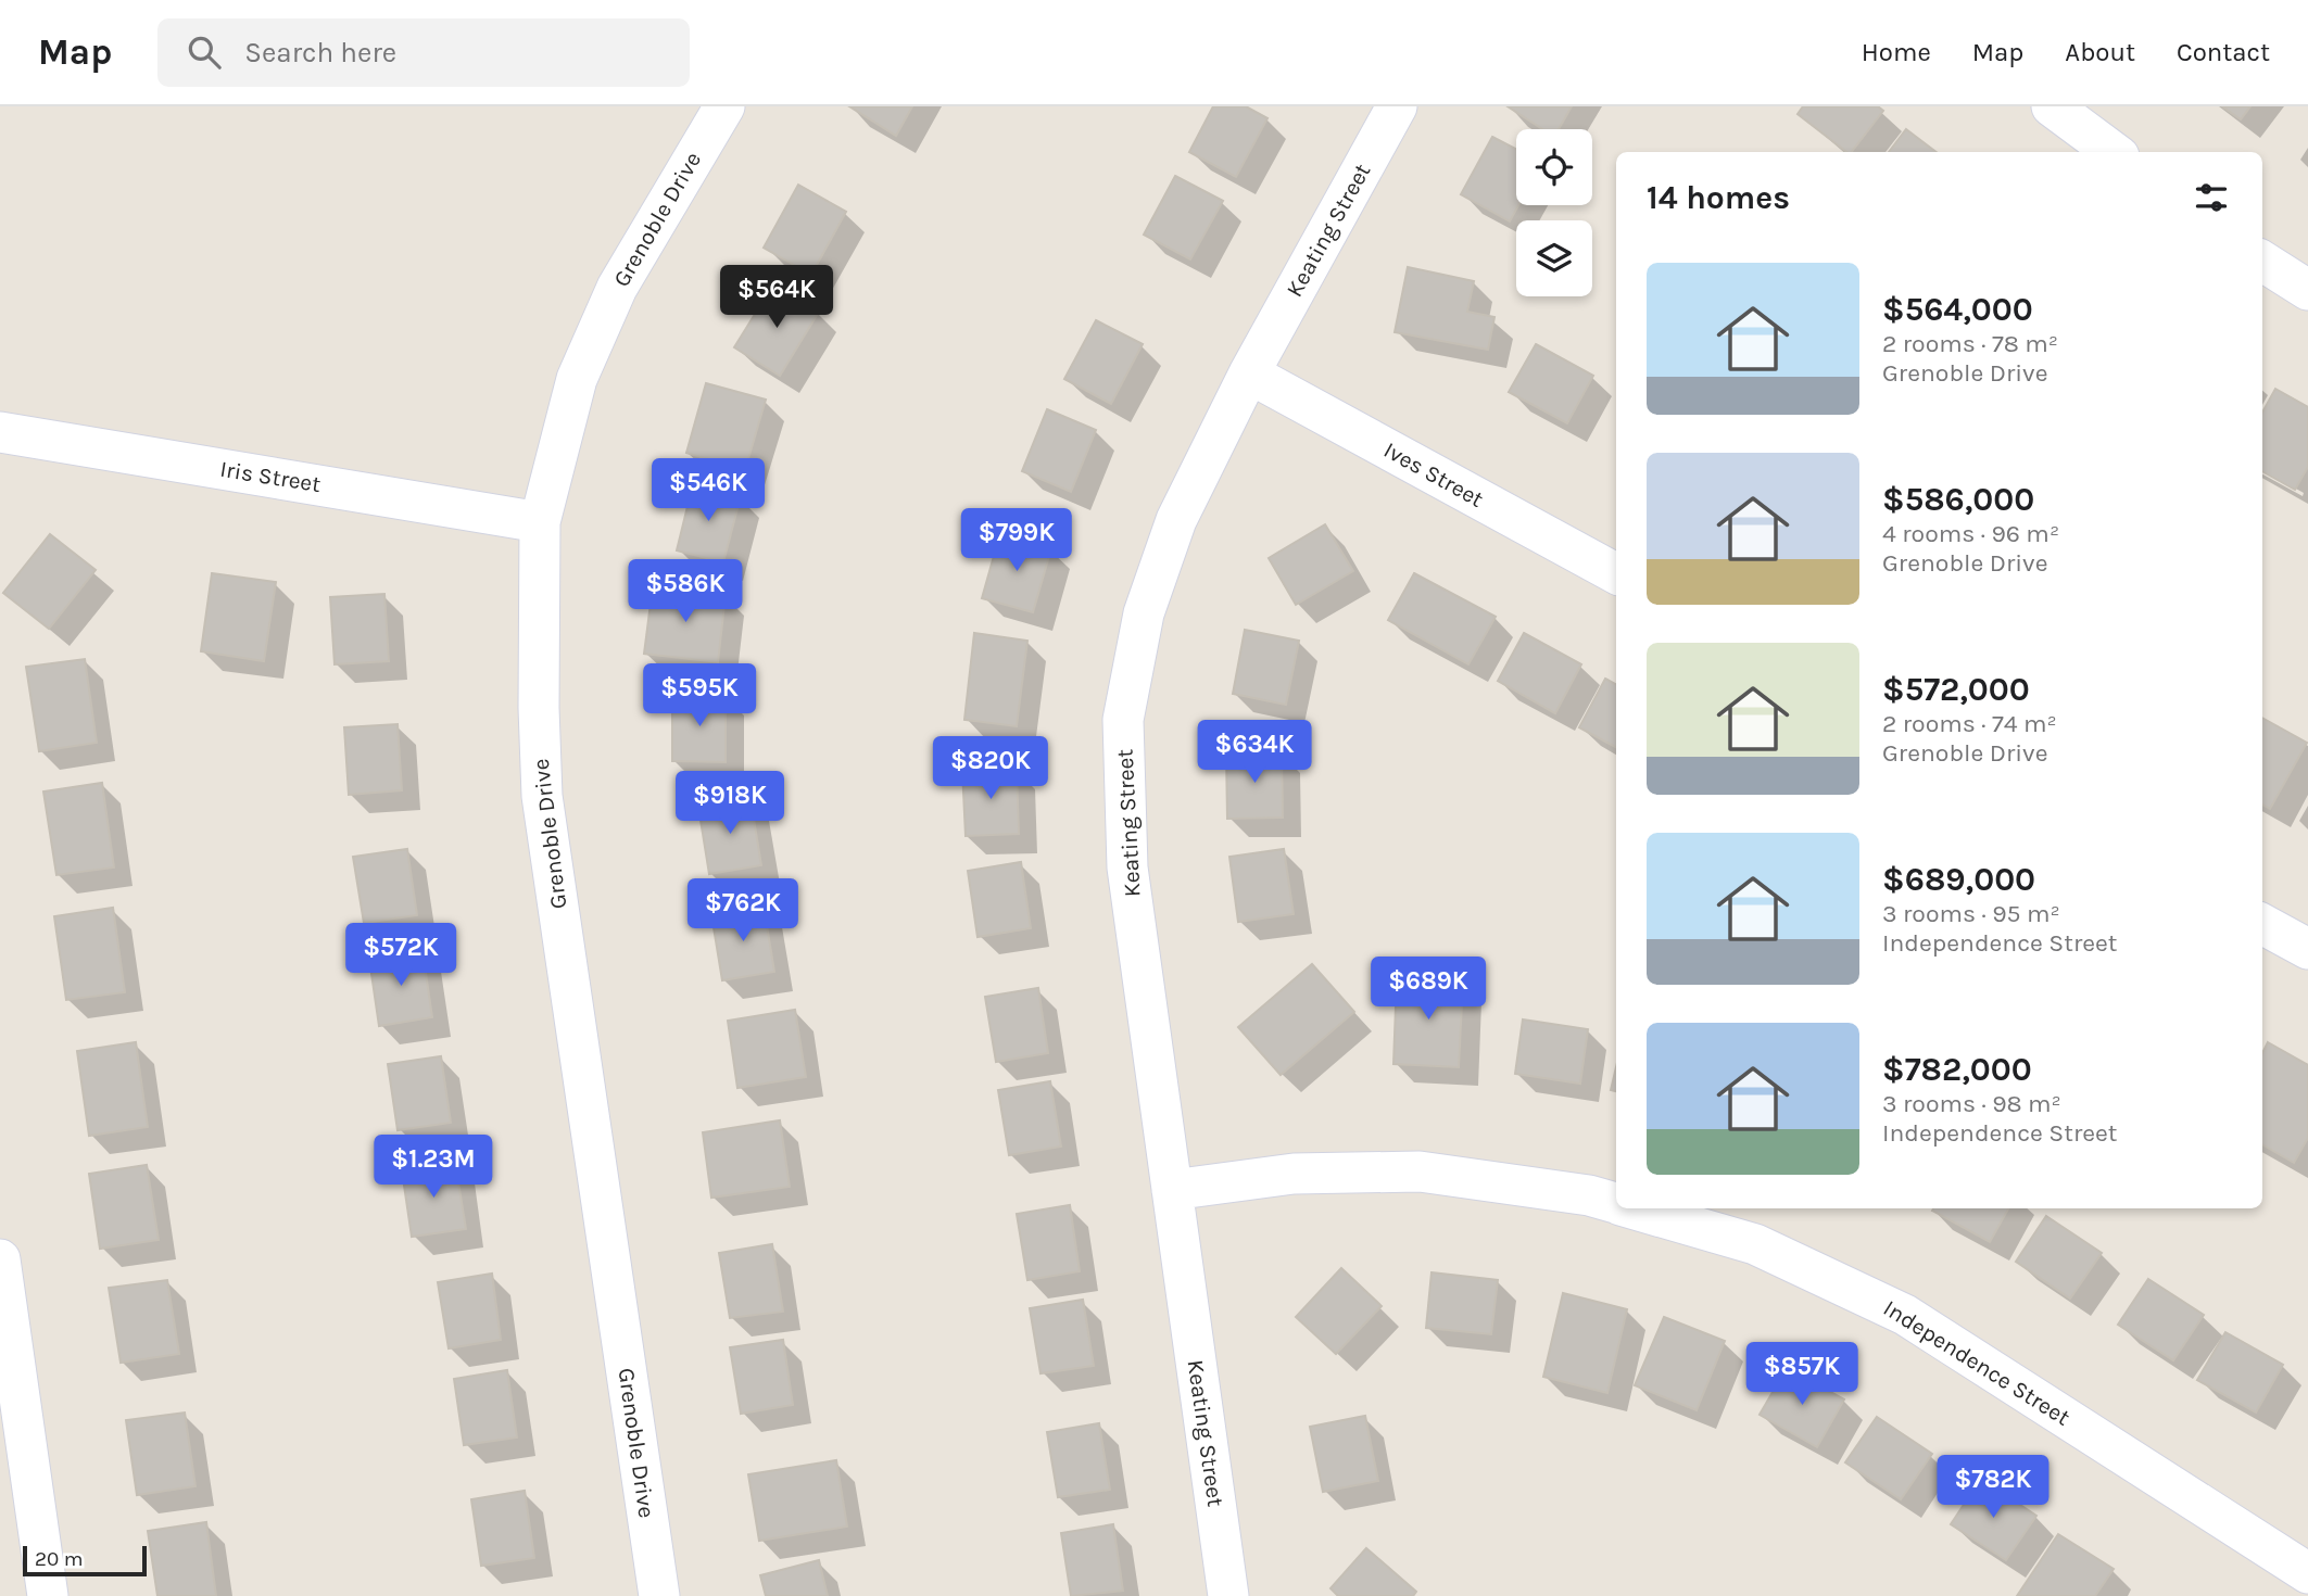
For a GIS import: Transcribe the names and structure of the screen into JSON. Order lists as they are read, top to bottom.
{
  "streets": {
    "street": [
      "Grenoble Drive",
      "Keating Street",
      "Ives Street",
      "Iris Street",
      "Independence Street"
    ]
  },
  "crossings": [
    ["Grenoble Drive", "Iris Street"],
    ["Keating Street", "Ives Street"],
    ["Keating Street", "Independence Street"]
  ],
  "scale_bar": "20 m",
  "page": {
    "header": "Map",
    "search": "Search here",
    "nav": [
      "Home",
      "Map",
      "About",
      "Contact"
    ],
    "heading": "14 homes",
    "list": [
      {
        "name": "$564,000",
        "note": "2 rooms · 78 m² · Grenoble Drive"
      },
      {
        "name": "$586,000",
        "note": "4 rooms · 96 m² · Grenoble Drive"
      },
      {
        "name": "$572,000",
        "note": "2 rooms · 74 m² · Grenoble Drive"
      },
      {
        "name": "$689,000",
        "note": "3 rooms · 95 m² · Independence Street"
      },
      {
        "name": "$782,000",
        "note": "3 rooms · 98 m² · Independence Street"
      }
    ],
    "price": [
      "$564K",
      "$546K",
      "$799K",
      "$586K",
      "$595K",
      "$634K",
      "$820K",
      "$918K",
      "$762K",
      "$572K",
      "$689K",
      "$1.23M",
      "$857K",
      "$782K"
    ],
    "scale": "20 m"
  }
}
